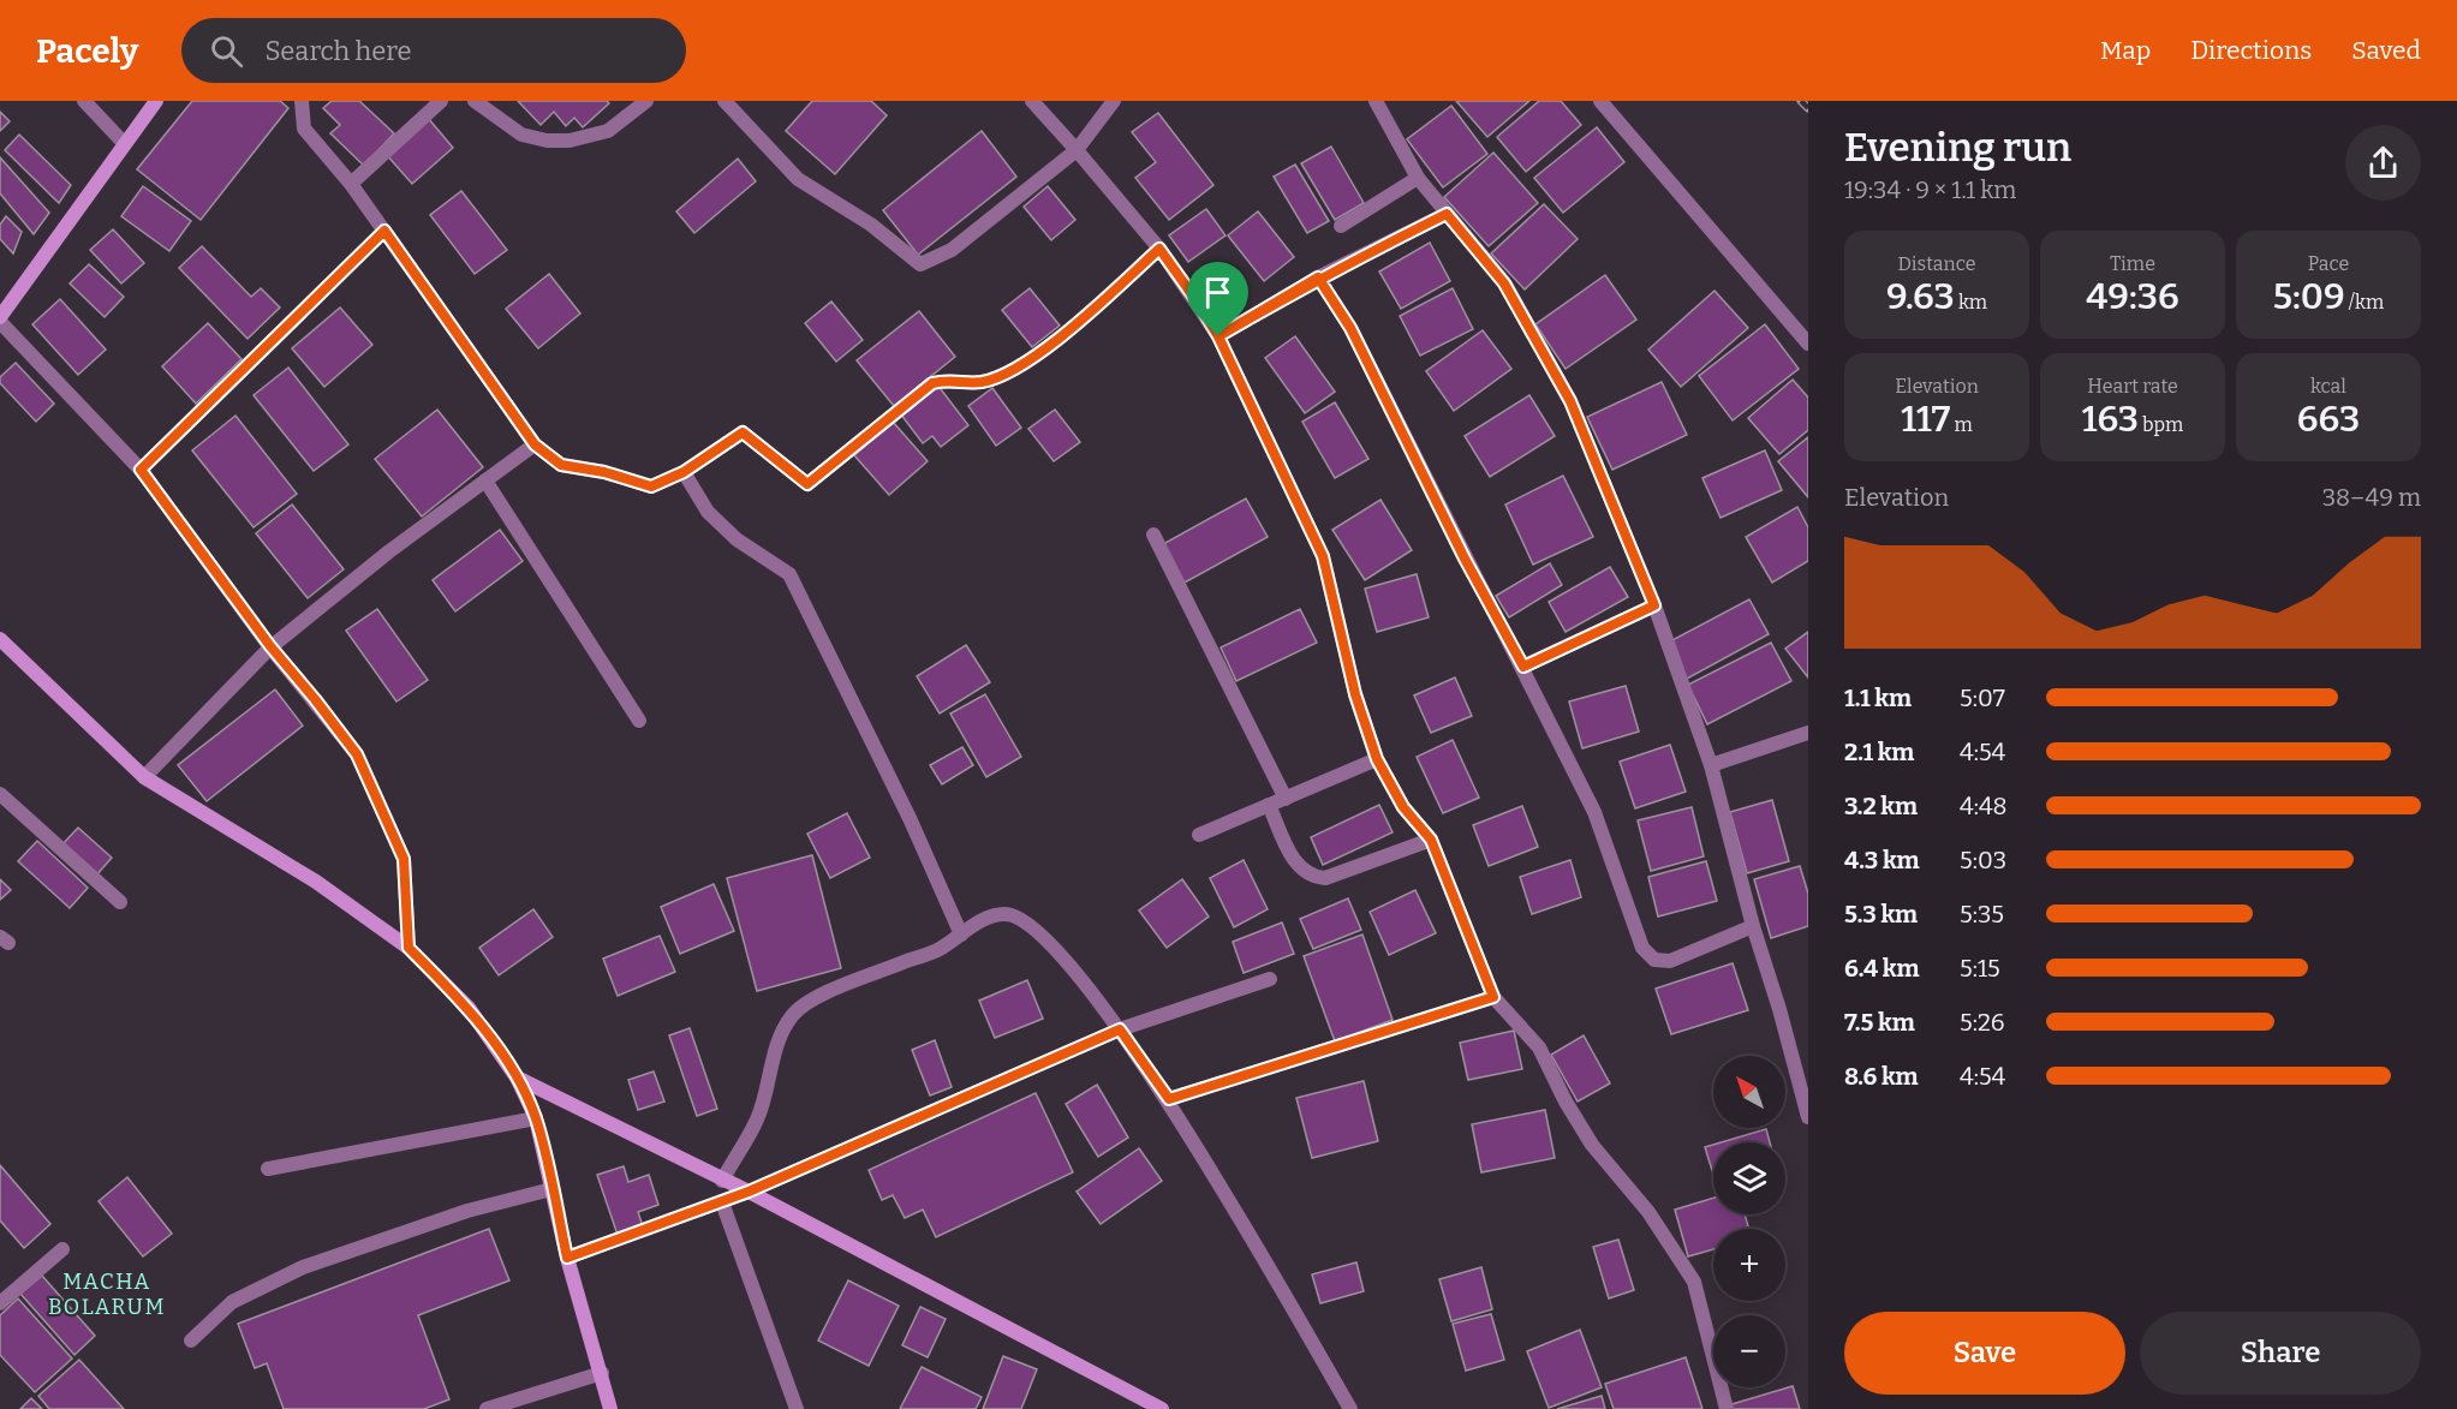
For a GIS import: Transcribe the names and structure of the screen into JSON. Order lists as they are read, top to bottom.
{
  "districts": ["MACHA BOLARUM"],
  "north": "top left",
  "page": {
    "header": "Pacely",
    "search": "Search here",
    "nav": ["Map", "Directions", "Saved"],
    "heading": ["Evening run", "19:34 · 9 × 1.1 km"],
    "stats": [
      ["Distance", "9.63 km"],
      ["Time", "49:36"],
      ["Pace", "5:09 /km"],
      ["Elevation", "117 m"],
      ["Heart rate", "163 bpm"],
      ["kcal", "663"]
    ],
    "chart": ["Elevation", "38–49 m"],
    "list": [
      {
        "name": "1.1 km",
        "note": "5:07"
      },
      {
        "name": "2.1 km",
        "note": "4:54"
      },
      {
        "name": "3.2 km",
        "note": "4:48"
      },
      {
        "name": "4.3 km",
        "note": "5:03"
      },
      {
        "name": "5.3 km",
        "note": "5:35"
      },
      {
        "name": "6.4 km",
        "note": "5:15"
      },
      {
        "name": "7.5 km",
        "note": "5:26"
      },
      {
        "name": "8.6 km",
        "note": "4:54"
      }
    ],
    "map_buttons": ["+", "−"],
    "buttons": ["Save", "Share"]
  }
}
